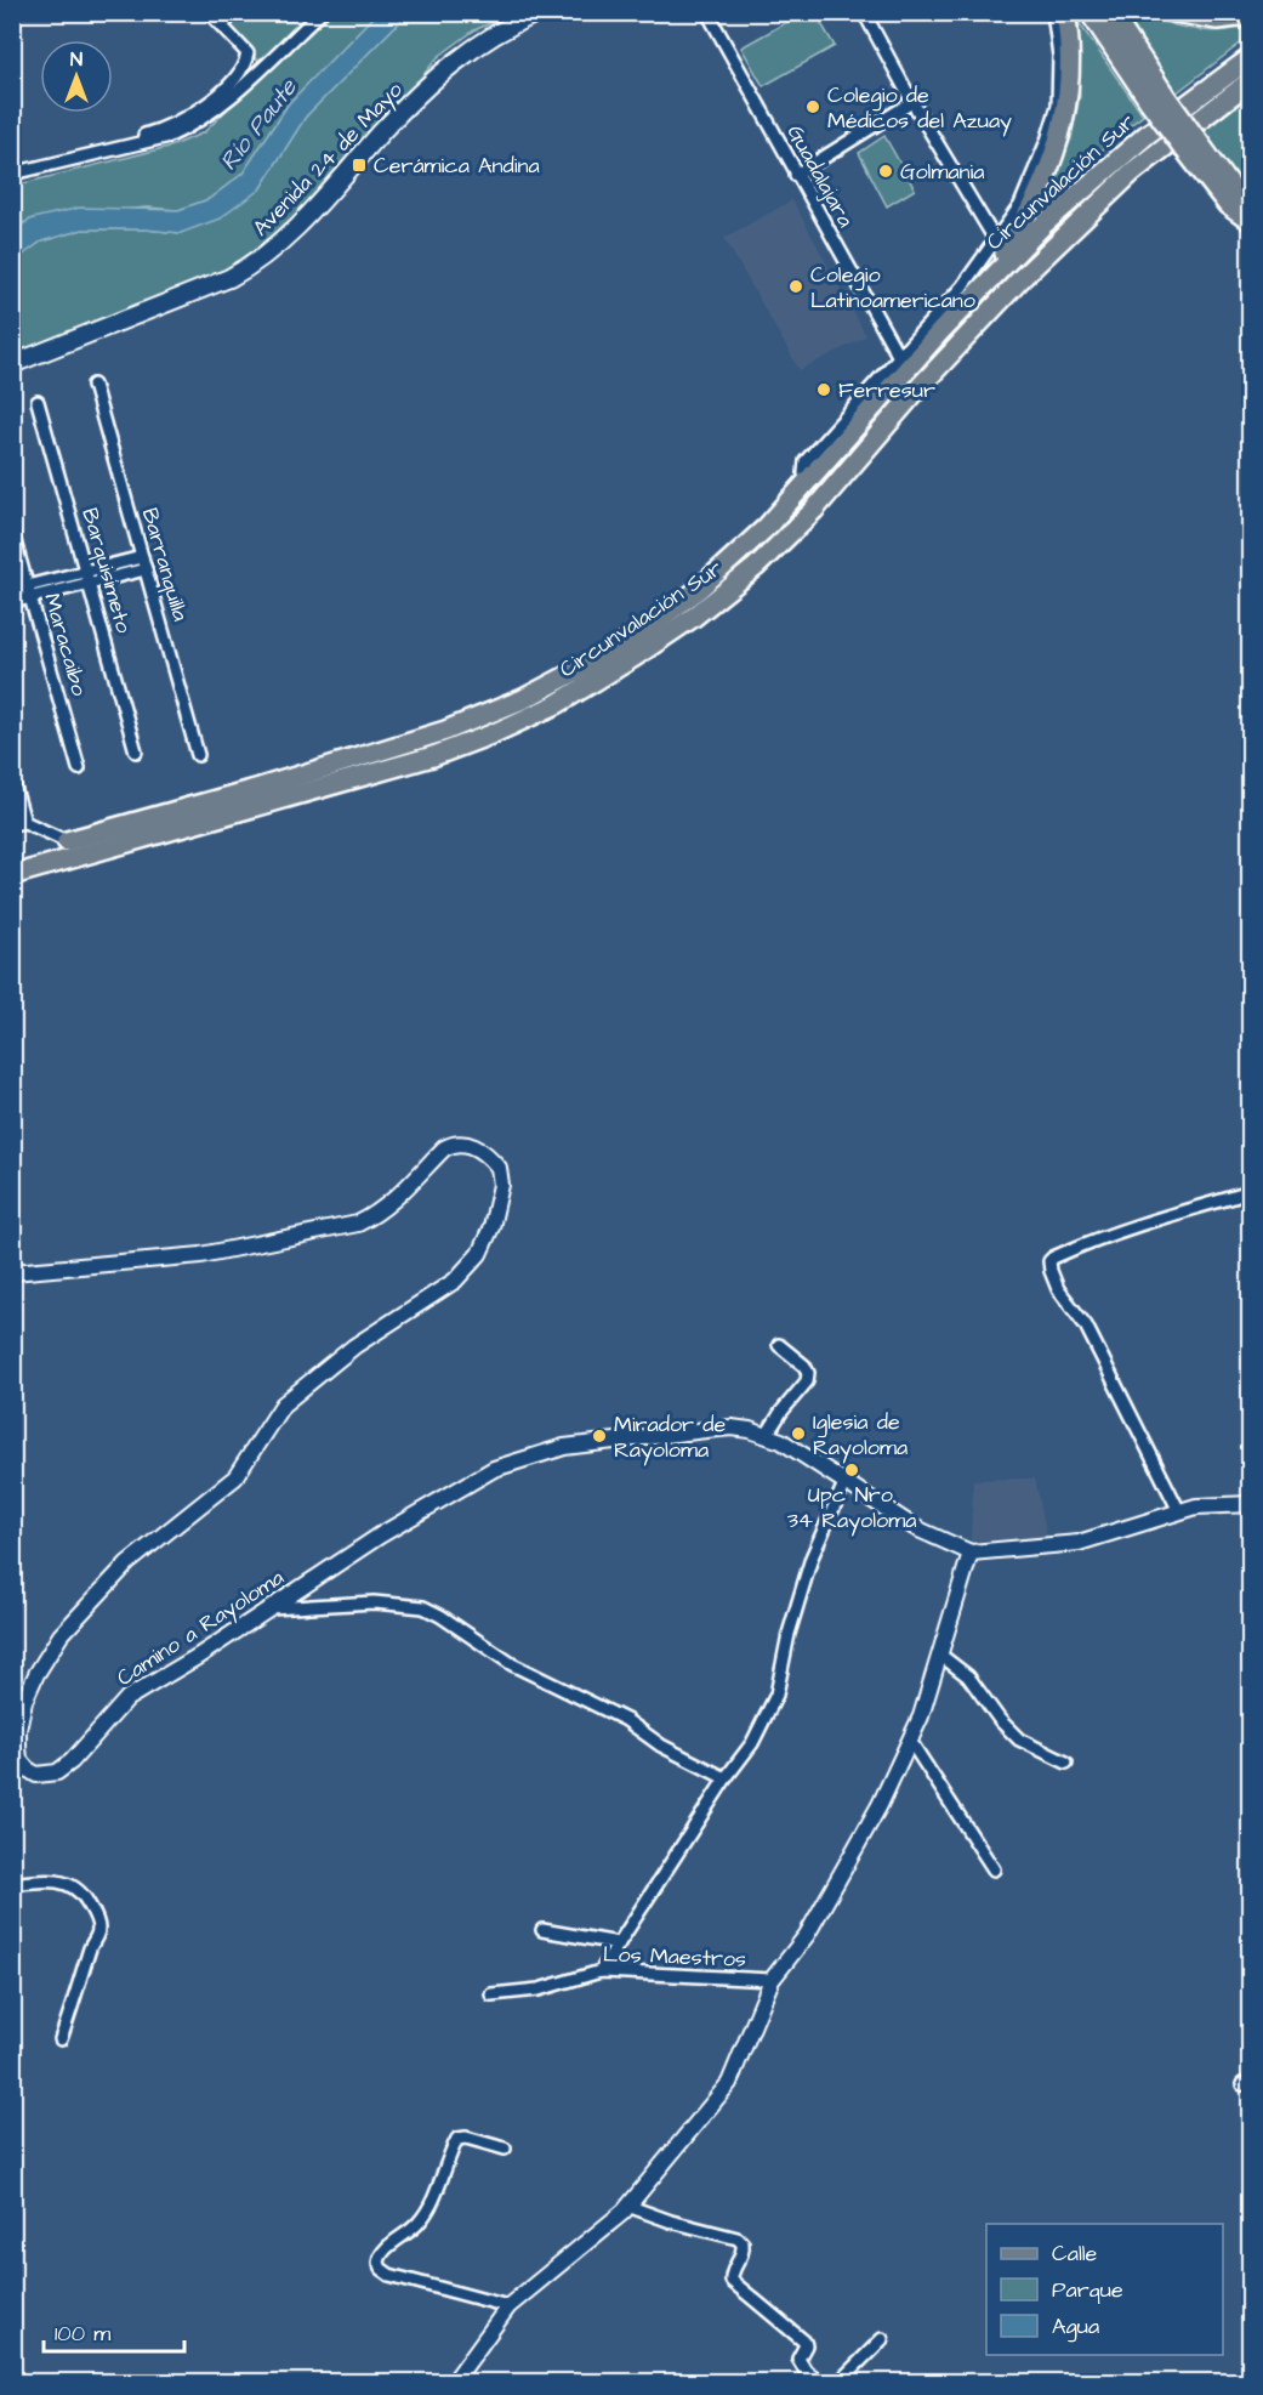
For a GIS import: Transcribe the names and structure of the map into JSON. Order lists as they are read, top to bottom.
{
  "streets": {
    "main road": ["Avenida 24 de Mayo", "Circunvalación Sur"],
    "street": [
      "Guadalajara",
      "Barranquilla",
      "Barquisimeto",
      "Maracaibo",
      "Camino a Rayoloma",
      "Los Maestros"
    ]
  },
  "water": ["Río Paute"],
  "places": {
    "other": [
      "Colegio de Médicos del Azuay",
      "Golmania",
      "Colegio Latinoamericano",
      "Ferresur",
      "Iglesia de Rayoloma",
      "Mirador de Rayoloma",
      "Upc Nro. 34 Rayoloma"
    ],
    "transit": ["Cerámica Andina"]
  },
  "legend": ["Calle", "Parque", "Agua"],
  "scale_bar": "100 m",
  "north": "top"
}
